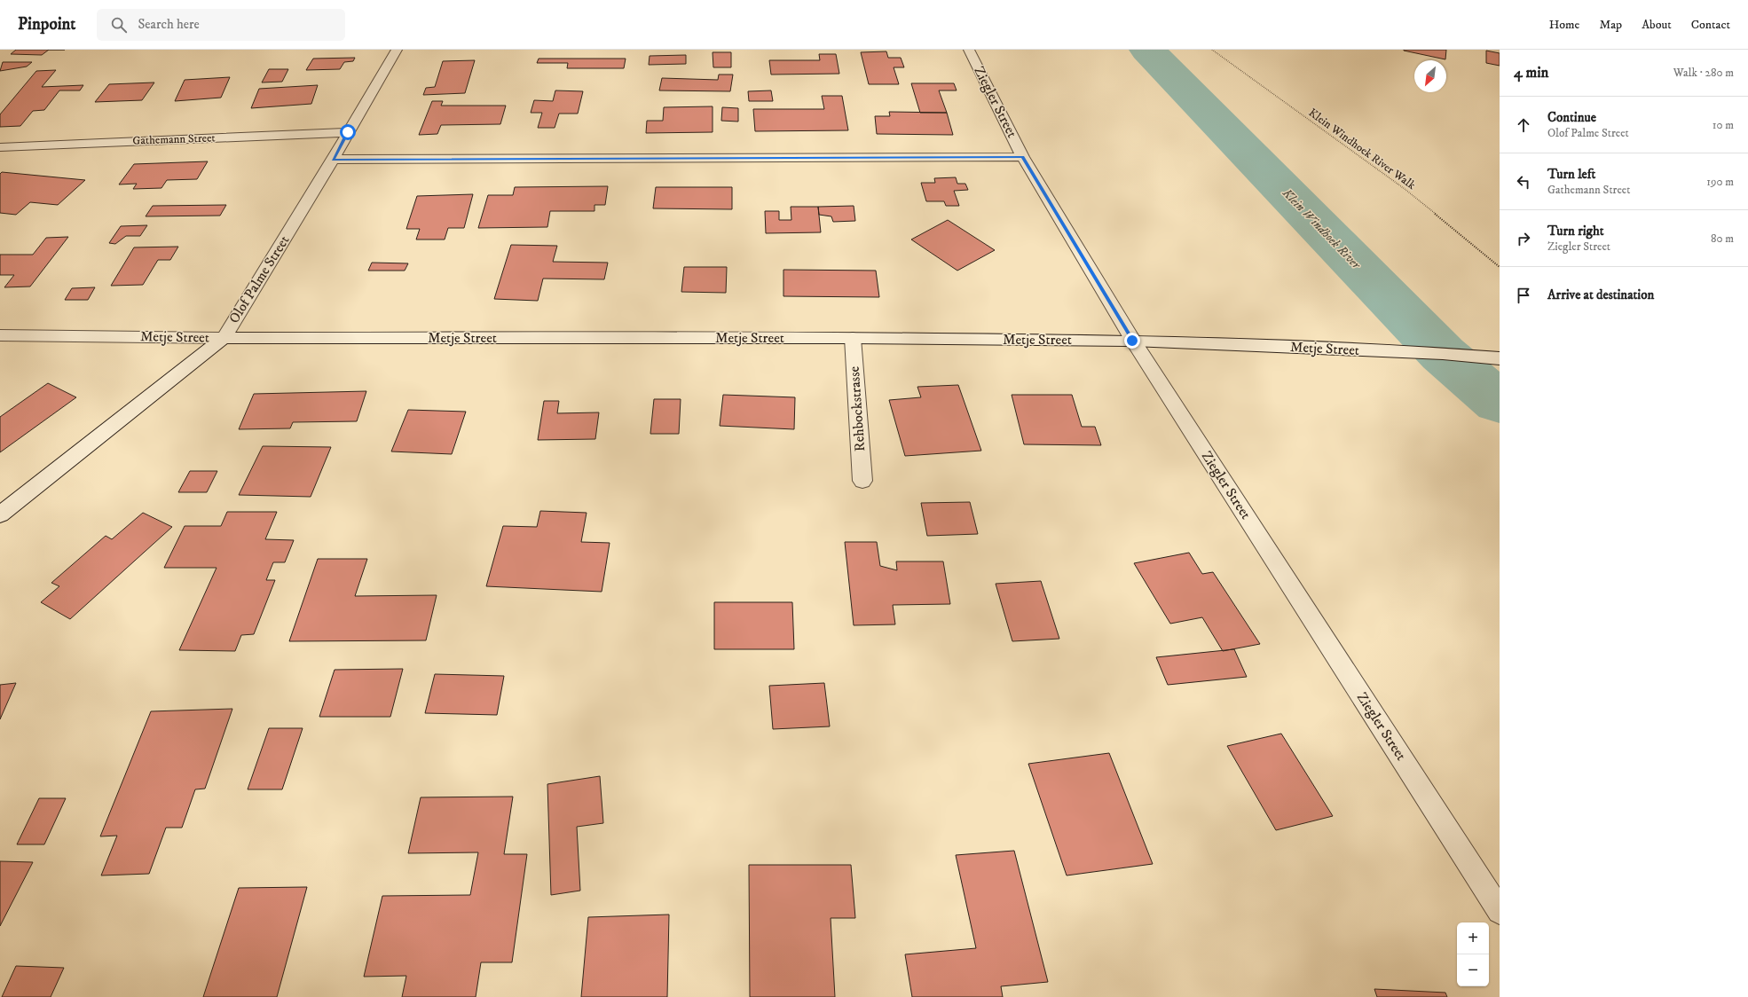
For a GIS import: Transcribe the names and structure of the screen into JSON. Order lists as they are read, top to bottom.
{
  "streets": {
    "street": [
      "Ziegler Street",
      "Gathemann Street",
      "Olof Palme Street",
      "Metje Street",
      "Rehbockstrasse"
    ],
    "path": ["Klein Windhoek River Walk"]
  },
  "crossings": [
    ["Ziegler Street", "Metje Street"],
    ["Gathemann Street", "Olof Palme Street"],
    ["Olof Palme Street", "Metje Street"],
    ["Metje Street", "Rehbockstrasse"]
  ],
  "water": ["Klein Windhoek River"],
  "north": "bottom left",
  "page": {
    "header": "Pinpoint",
    "search": "Search here",
    "nav": [
      "Home",
      "Map",
      "About",
      "Contact"
    ],
    "heading": ["4 min", "Walk · 280 m"],
    "list": [
      ["Continue", "Olof Palme Street", "10 m"],
      ["Turn left", "Gathemann Street", "190 m"],
      ["Turn right", "Ziegler Street", "80 m"],
      "Arrive at destination"
    ],
    "map_buttons": ["+", "−"]
  }
}
